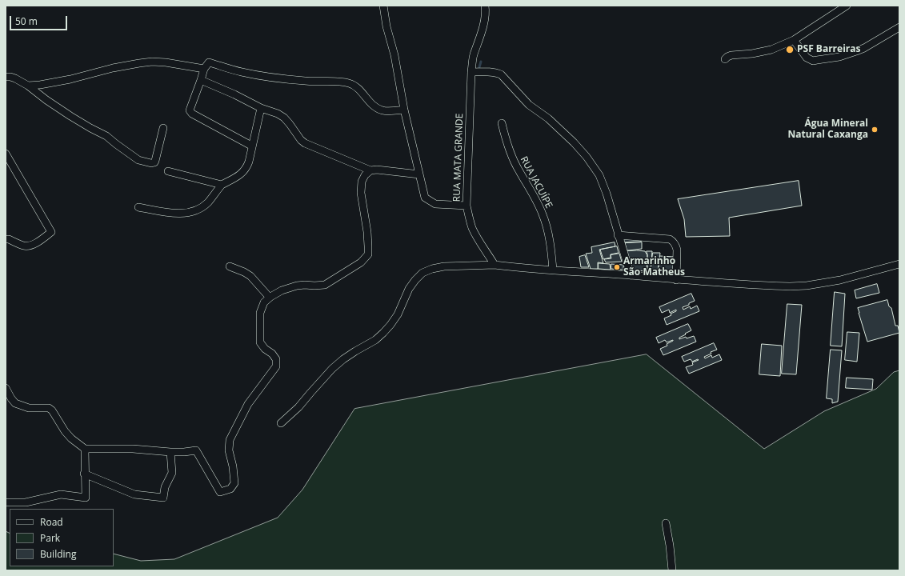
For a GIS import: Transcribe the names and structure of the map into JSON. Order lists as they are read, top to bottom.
{
  "streets": {
    "street": ["RUA MATA GRANDE", "RUA JACUÍPE"]
  },
  "places": ["PSF Barreiras", "Água Mineral Natural Caxanga", "Armarinho São Matheus"],
  "legend": ["Road", "Park", "Building"],
  "scale_bar": "50 m"
}
